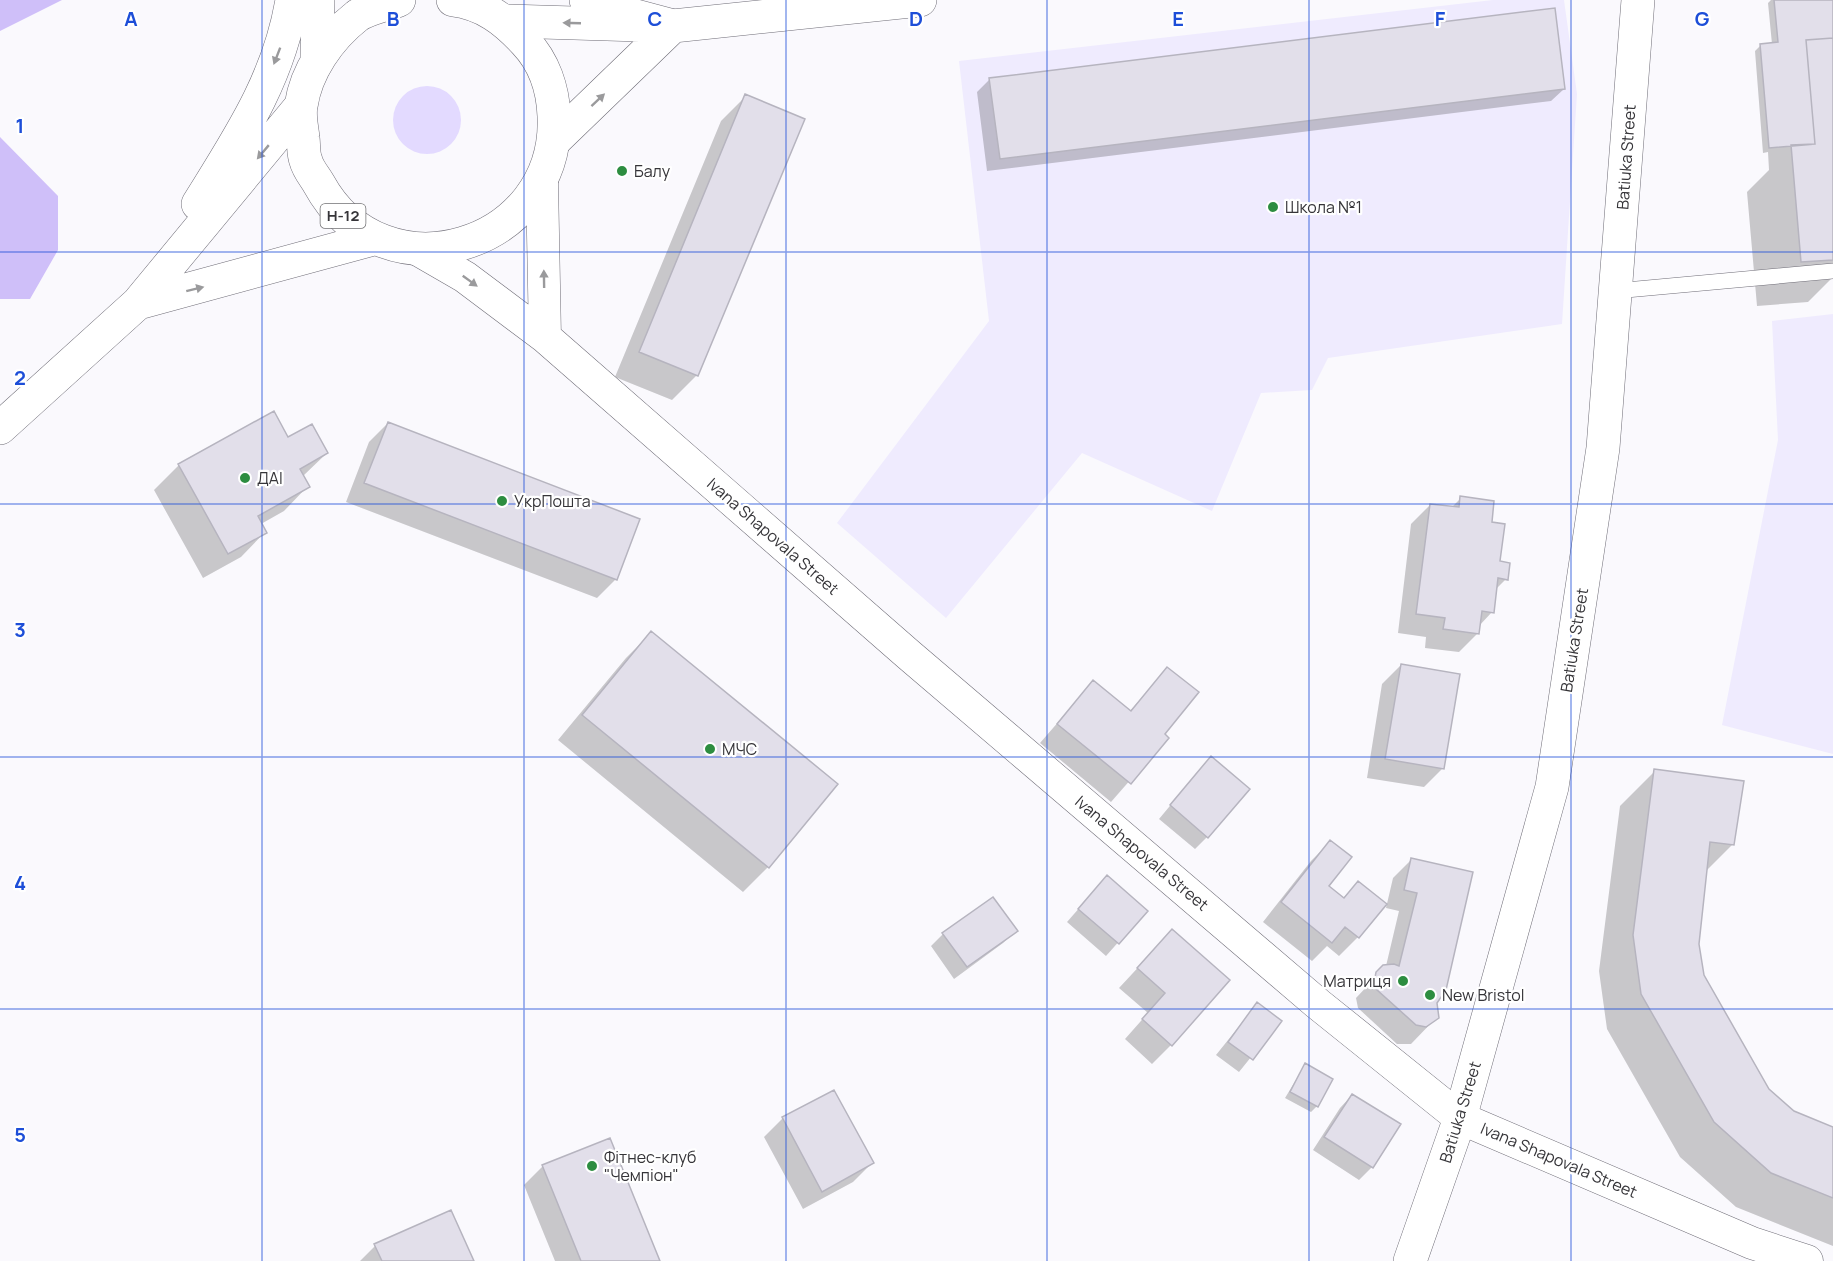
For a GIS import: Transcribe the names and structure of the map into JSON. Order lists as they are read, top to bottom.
{
  "streets": {
    "main road": ["Batiuka Street", "Н-12"],
    "street": ["Ivana Shapovala Street"]
  },
  "crossings": [
    ["Batiuka Street", "Ivana Shapovala Street"],
    ["Н-12", "Ivana Shapovala Street"]
  ],
  "places": [
    "Балу",
    "Школа №1",
    "ДАI",
    "УкрПошта",
    "МЧС",
    "Матриця",
    "New Bristol",
    "Фітнес-клуб \"Чемпіон\""
  ],
  "grid": {
    "columns": [
      "A",
      "B",
      "C",
      "D",
      "E",
      "F",
      "G"
    ],
    "rows": [
      "1",
      "2",
      "3",
      "4",
      "5"
    ]
  }
}
